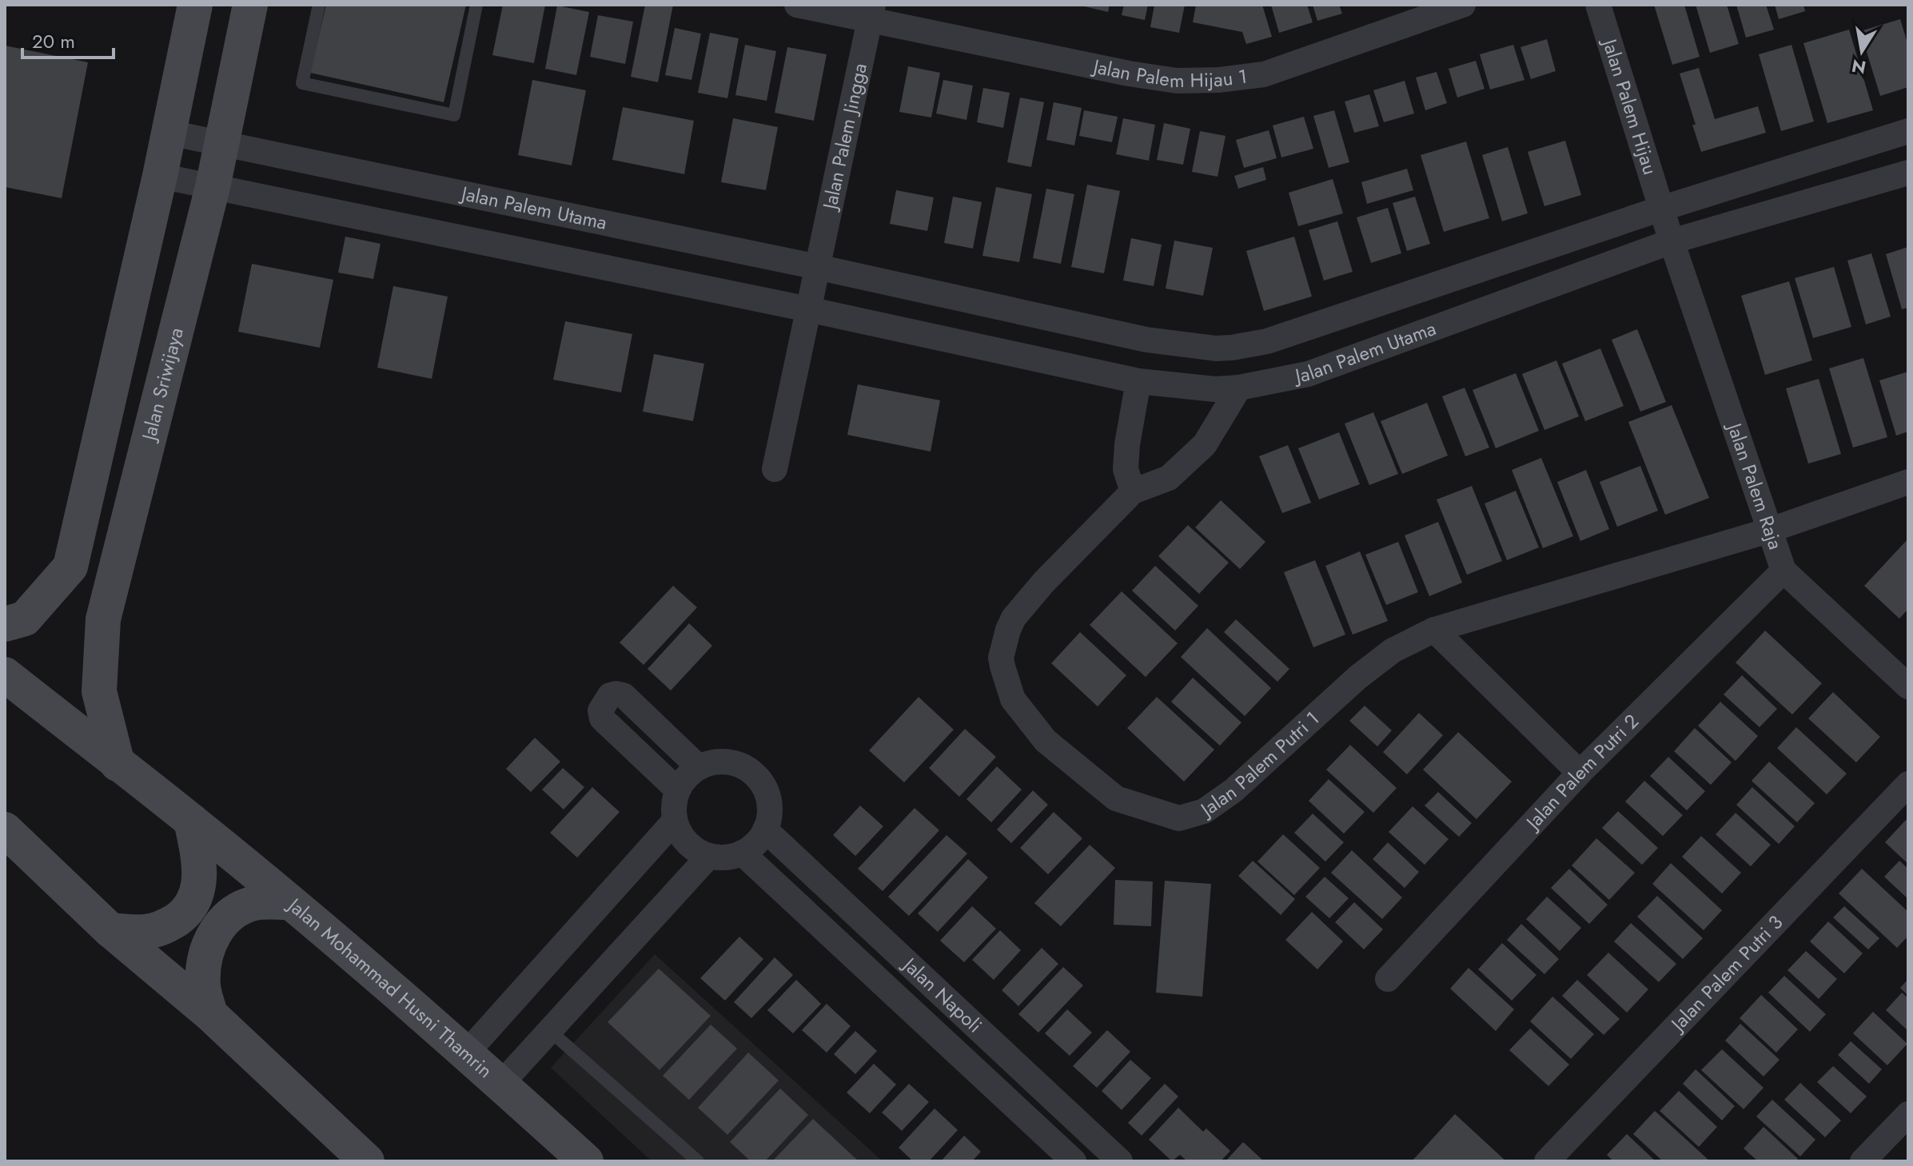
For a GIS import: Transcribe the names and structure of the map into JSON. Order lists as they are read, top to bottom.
{
  "streets": {
    "street": [
      "Jalan Palem Hijau 1",
      "Jalan Palem Hijau",
      "Jalan Palem Jingga",
      "Jalan Palem Utama",
      "Jalan Sriwijaya",
      "Jalan Palem Raja",
      "Jalan Palem Putri 1",
      "Jalan Palem Putri 2",
      "Jalan Palem Putri 3",
      "Jalan Mohammad Husni Thamrin",
      "Jalan Napoli"
    ]
  },
  "crossings": [
    ["Jalan Palem Hijau 1", "Jalan Palem Jingga"],
    ["Jalan Palem Hijau", "Jalan Palem Utama"],
    ["Jalan Palem Hijau", "Jalan Palem Raja"],
    ["Jalan Palem Jingga", "Jalan Palem Utama"],
    ["Jalan Palem Utama", "Jalan Sriwijaya"],
    ["Jalan Palem Utama", "Jalan Palem Raja"],
    ["Jalan Palem Utama", "Jalan Palem Putri 1"],
    ["Jalan Sriwijaya", "Jalan Mohammad Husni Thamrin"],
    ["Jalan Palem Raja", "Jalan Palem Putri 1"],
    ["Jalan Palem Raja", "Jalan Palem Putri 2"]
  ],
  "scale_bar": "20 m",
  "north": "bottom"
}
